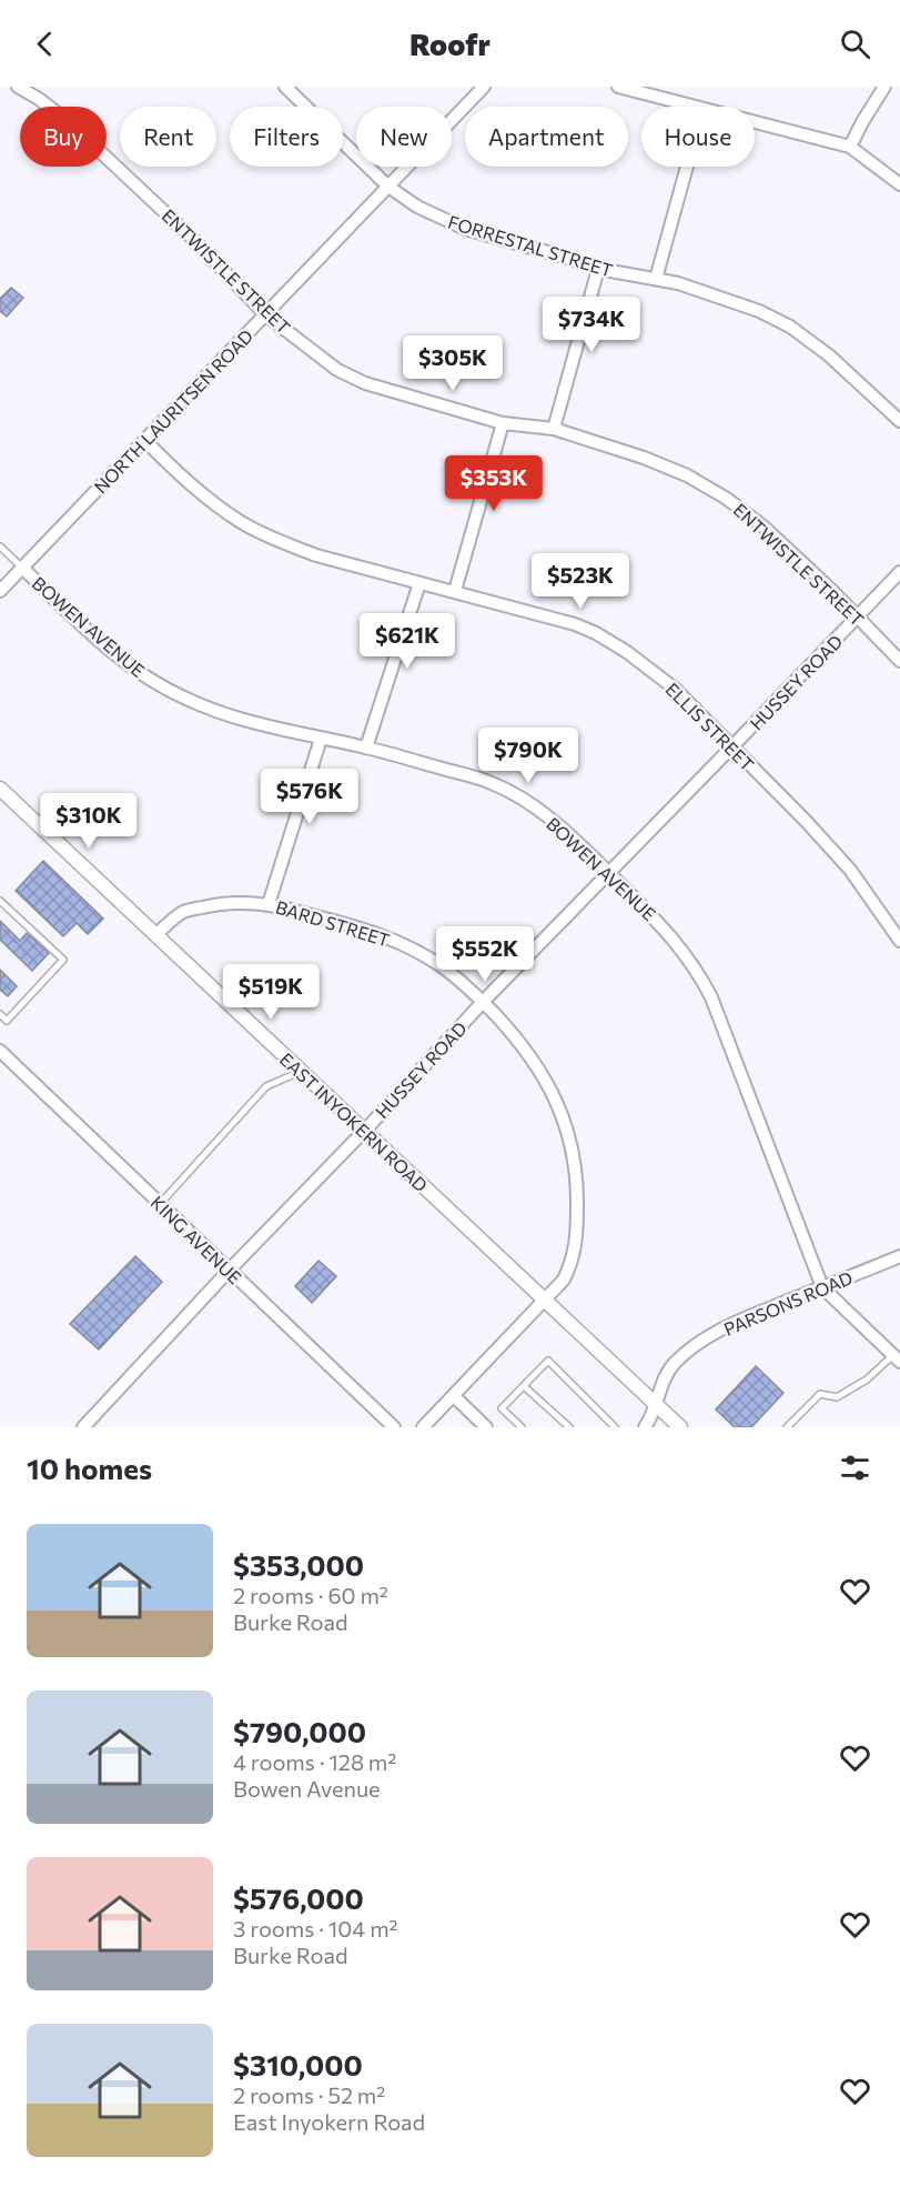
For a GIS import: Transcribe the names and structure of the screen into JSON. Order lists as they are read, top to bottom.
{
  "streets": {
    "street": [
      "FORRESTAL STREET",
      "ENTWISTLE STREET",
      "NORTH LAURITSEN ROAD",
      "BOWEN AVENUE",
      "HUSSEY ROAD",
      "ELLIS STREET",
      "BARD STREET",
      "EAST INYOKERN ROAD",
      "KING AVENUE",
      "PARSONS ROAD"
    ]
  },
  "crossings": [
    ["FORRESTAL STREET", "NORTH LAURITSEN ROAD"],
    ["ENTWISTLE STREET", "NORTH LAURITSEN ROAD"],
    ["ENTWISTLE STREET", "HUSSEY ROAD"],
    ["NORTH LAURITSEN ROAD", "BOWEN AVENUE"],
    ["NORTH LAURITSEN ROAD", "ELLIS STREET"],
    ["BOWEN AVENUE", "HUSSEY ROAD"],
    ["BOWEN AVENUE", "PARSONS ROAD"],
    ["HUSSEY ROAD", "ELLIS STREET"],
    ["HUSSEY ROAD", "BARD STREET"],
    ["HUSSEY ROAD", "EAST INYOKERN ROAD"],
    ["HUSSEY ROAD", "KING AVENUE"],
    ["BARD STREET", "EAST INYOKERN ROAD"],
    ["EAST INYOKERN ROAD", "PARSONS ROAD"]
  ],
  "page": {
    "header": "Roofr",
    "chip": [
      "Buy",
      "Rent",
      "Filters",
      "New",
      "Apartment",
      "House"
    ],
    "price": [
      "$734K",
      "$305K",
      "$353K",
      "$523K",
      "$621K",
      "$790K",
      "$576K",
      "$310K",
      "$552K",
      "$519K"
    ],
    "heading": "10 homes",
    "list": [
      {
        "name": "$353,000",
        "note": "2 rooms · 60 m² · Burke Road"
      },
      {
        "name": "$790,000",
        "note": "4 rooms · 128 m² · Bowen Avenue"
      },
      {
        "name": "$576,000",
        "note": "3 rooms · 104 m² · Burke Road"
      },
      {
        "name": "$310,000",
        "note": "2 rooms · 52 m² · East Inyokern Road"
      }
    ]
  }
}
